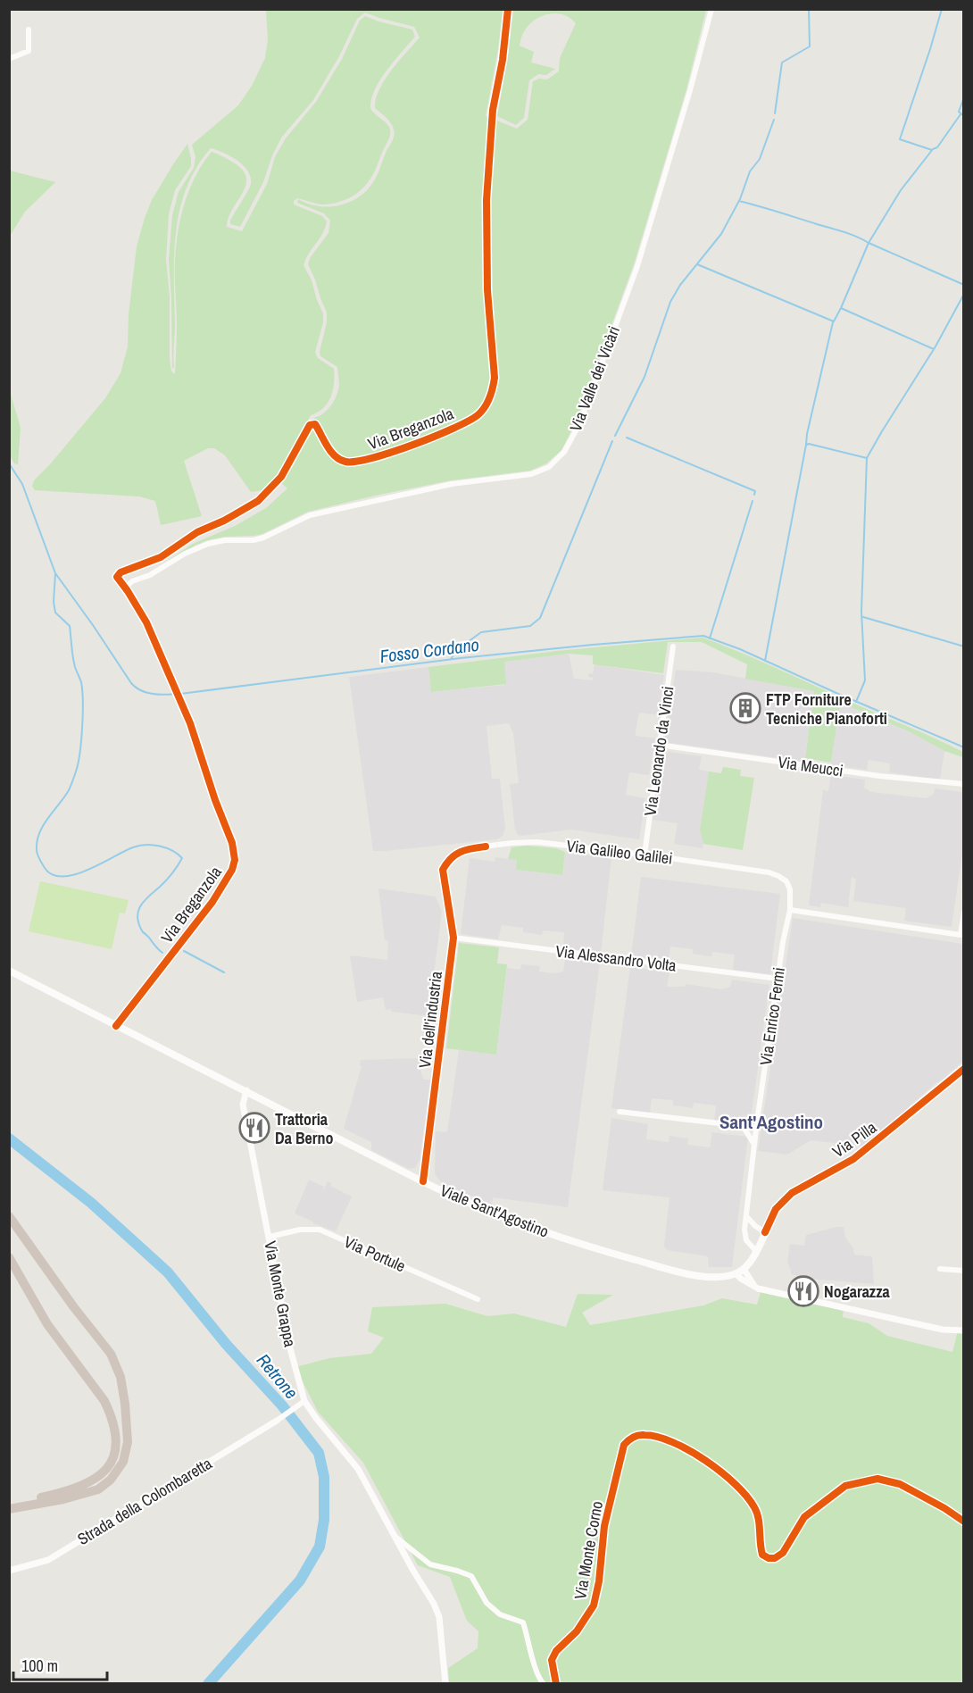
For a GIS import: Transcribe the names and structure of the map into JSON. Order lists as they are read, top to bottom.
{
  "streets": {
    "main road": ["Via Pilla", "Viale Sant'Agostino"],
    "street": [
      "Via Valle dei Vicàri",
      "Via Breganzola",
      "Via Leonardo da Vinci",
      "Via Meucci",
      "Via Galileo Galilei",
      "Via Alessandro Volta",
      "Via Enrico Fermi",
      "Via dell'industria",
      "Via Portule",
      "Via Monte Grappa",
      "Strada della Colombaretta",
      "Via Monte Corno"
    ]
  },
  "crossings": [
    ["Via Valle dei Vicàri", "Via Breganzola"],
    ["Via Breganzola", "Viale Sant'Agostino"],
    ["Via Leonardo da Vinci", "Via Meucci"],
    ["Via Leonardo da Vinci", "Via Galileo Galilei"],
    ["Via Galileo Galilei", "Via Enrico Fermi"],
    ["Via Galileo Galilei", "Via dell'industria"],
    ["Via Alessandro Volta", "Via Enrico Fermi"],
    ["Via Alessandro Volta", "Via dell'industria"],
    ["Via dell'industria", "Viale Sant'Agostino"],
    ["Via Pilla", "Viale Sant'Agostino"],
    ["Viale Sant'Agostino", "Via Monte Grappa"],
    ["Via Portule", "Via Monte Grappa"]
  ],
  "districts": ["Sant'Agostino"],
  "water": ["Fosso Cordano", "Retrone"],
  "places": {
    "building": ["FTP Forniture Tecniche Pianoforti"],
    "restaurant": ["Trattoria Da Berno", "Nogarazza"]
  },
  "scale_bar": "100 m"
}
